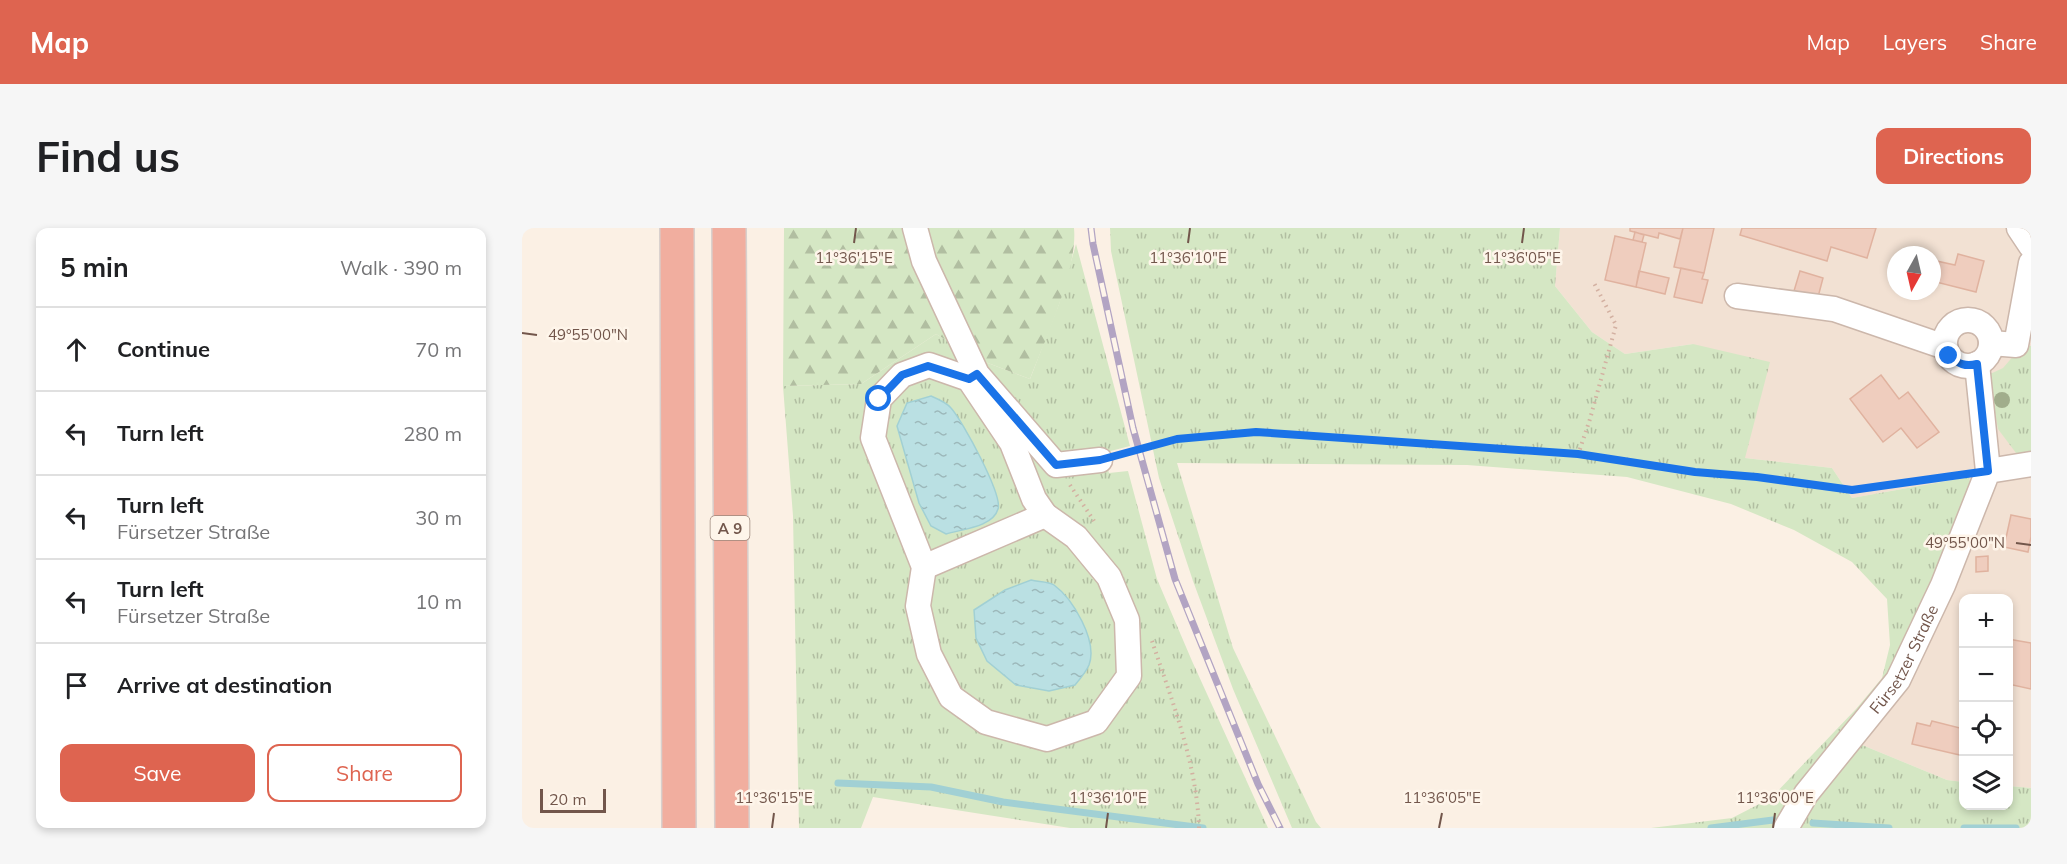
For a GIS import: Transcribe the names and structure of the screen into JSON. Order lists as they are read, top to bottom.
{
  "streets": {
    "highway": ["A 9"],
    "street": ["Fürsetzer Straße"]
  },
  "scale_bar": "20 m",
  "north": "bottom",
  "page": {
    "header": "Map",
    "nav": ["Map", "Layers", "Share"],
    "buttons": [
      "Directions",
      ["Save", "Share"]
    ],
    "title": "Find us",
    "heading": ["5 min", "Walk · 390 m"],
    "list": [
      ["Continue", "70 m"],
      ["Turn left", "280 m"],
      ["Turn left", "Fürsetzer Straße", "30 m"],
      ["Turn left", "Fürsetzer Straße", "10 m"],
      "Arrive at destination"
    ],
    "map_buttons": ["+", "−"],
    "scale": "20 m"
  },
  "coordinates": [
    "11°36'15\"E",
    "11°36'10\"E",
    "11°36'05\"E",
    "49°55'00\"N",
    "11°36'00\"E"
  ]
}
